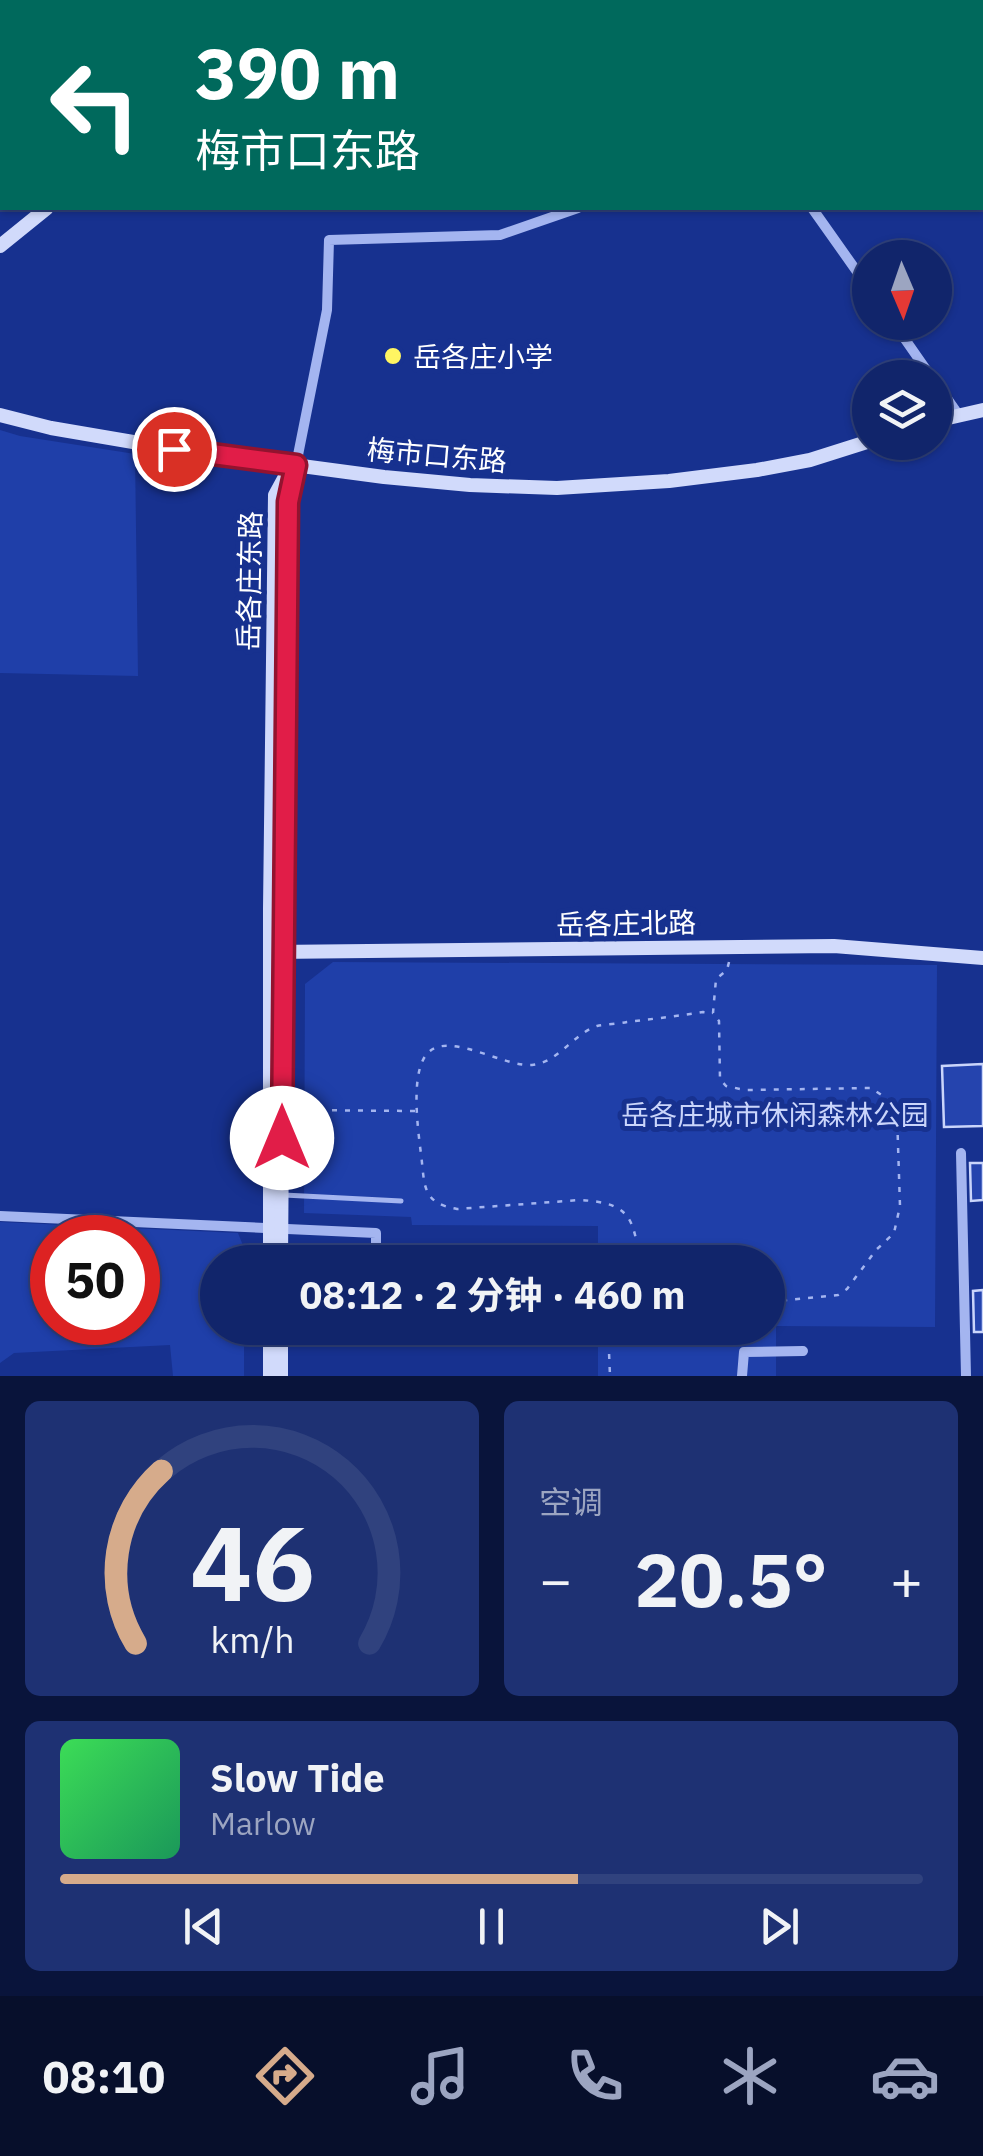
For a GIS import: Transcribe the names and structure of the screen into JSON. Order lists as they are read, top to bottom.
{
  "streets": {
    "street": ["梅市口东路", "岳各庄东路", "岳各庄北路"]
  },
  "crossings": [
    ["梅市口东路", "岳各庄东路"],
    ["岳各庄东路", "岳各庄北路"]
  ],
  "parks": ["岳各庄城市休闲森林公园"],
  "places": ["岳各庄小学"],
  "north": "bottom",
  "page": {
    "turn": ["390 m", "梅市口东路"],
    "limit": "50",
    "trip": "08:12 · 2 分钟 · 460 m",
    "tile": "空调",
    "heat": ["−", "20.5°", "+"],
    "song": ["Slow Tide", "Marlow"],
    "tabs": "08:10",
    "gauge": ["46", "km/h"]
  }
}
